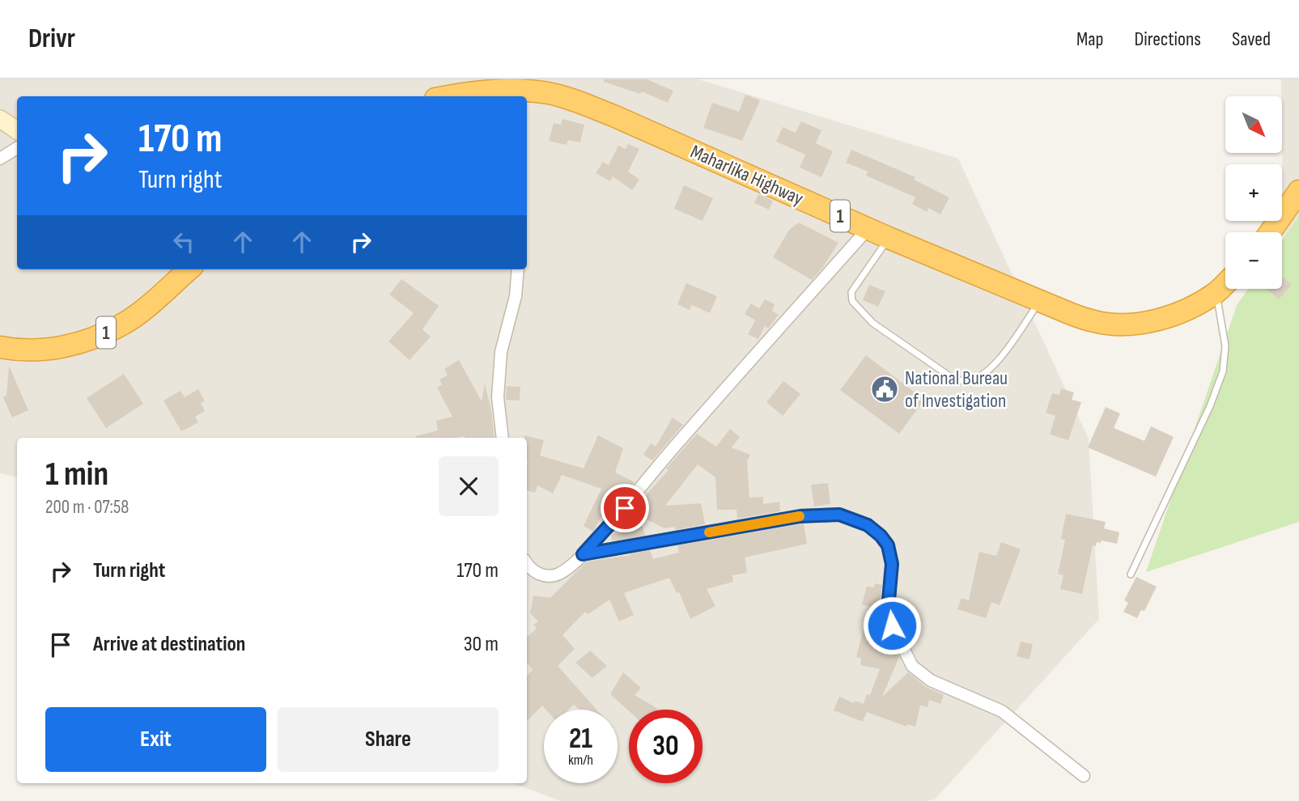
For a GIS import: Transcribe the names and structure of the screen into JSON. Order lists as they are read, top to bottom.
{
  "streets": {
    "highway": ["Maharlika Highway", "1"]
  },
  "places": {
    "public building": ["National Bureau of Investigation"]
  },
  "north": "bottom right",
  "page": {
    "header": "Drivr",
    "nav": ["Map", "Directions", "Saved"],
    "map_buttons": ["+", "−"],
    "turn": ["170 m", "Turn right"],
    "heading": ["1 min", "200 m · 07:58"],
    "list": [
      {
        "name": "Turn right",
        "value": "170 m"
      },
      {
        "name": "Arrive at destination",
        "value": "30 m"
      }
    ],
    "buttons": ["Exit", "Share"],
    "speed": "21 km/h",
    "limit": "30"
  }
}
